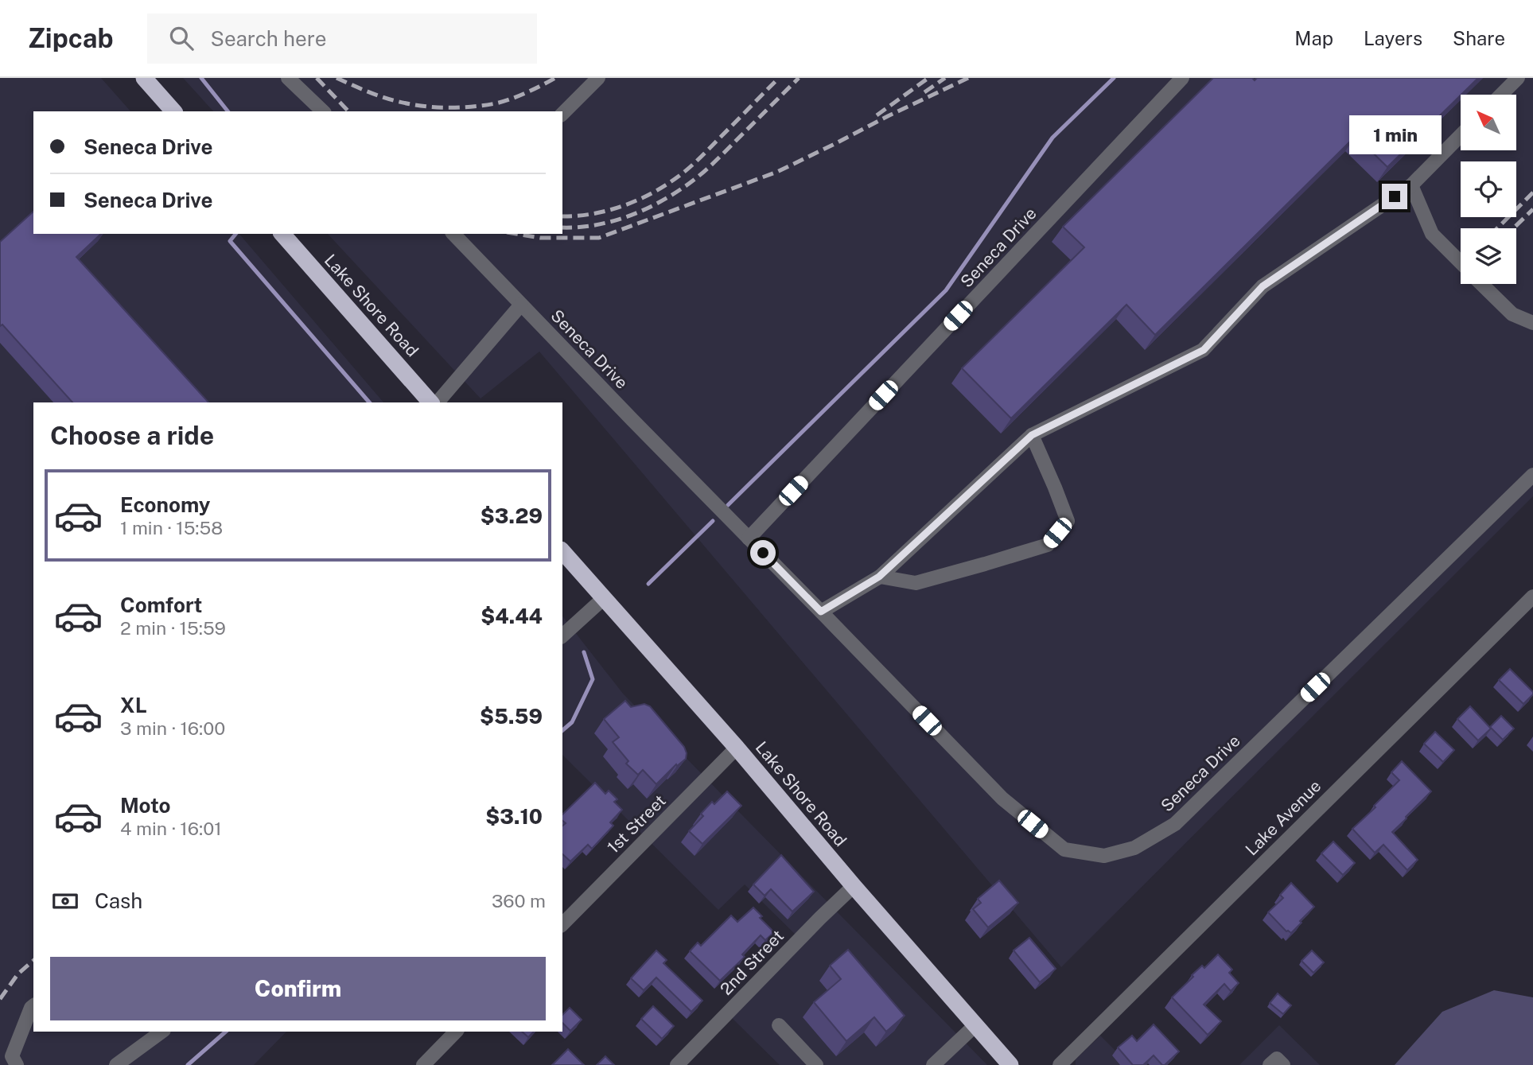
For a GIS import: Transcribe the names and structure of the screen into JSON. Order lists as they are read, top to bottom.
{
  "streets": {
    "highway": ["Lake Shore Road"],
    "street": [
      "Seneca Drive",
      "Lake Avenue",
      "1st Street",
      "2nd Street"
    ]
  },
  "crossings": [
    ["Lake Shore Road", "1st Street"],
    ["Lake Shore Road", "2nd Street"]
  ],
  "north": "top left",
  "page": {
    "header": "Zipcab",
    "search": "Search here",
    "nav": ["Map", "Layers", "Share"],
    "banner": ["Seneca Drive", "Seneca Drive"],
    "bubble": "1 min",
    "heading": "Choose a ride",
    "list": [
      {
        "name": "Economy",
        "note": "1 min · 15:58",
        "value": "$3.29"
      },
      {
        "name": "Comfort",
        "note": "2 min · 15:59",
        "value": "$4.44"
      },
      {
        "name": "XL",
        "note": "3 min · 16:00",
        "value": "$5.59"
      },
      {
        "name": "Moto",
        "note": "4 min · 16:01",
        "value": "$3.10"
      }
    ],
    "pay": ["Cash", "360 m"],
    "buttons": "Confirm"
  }
}
